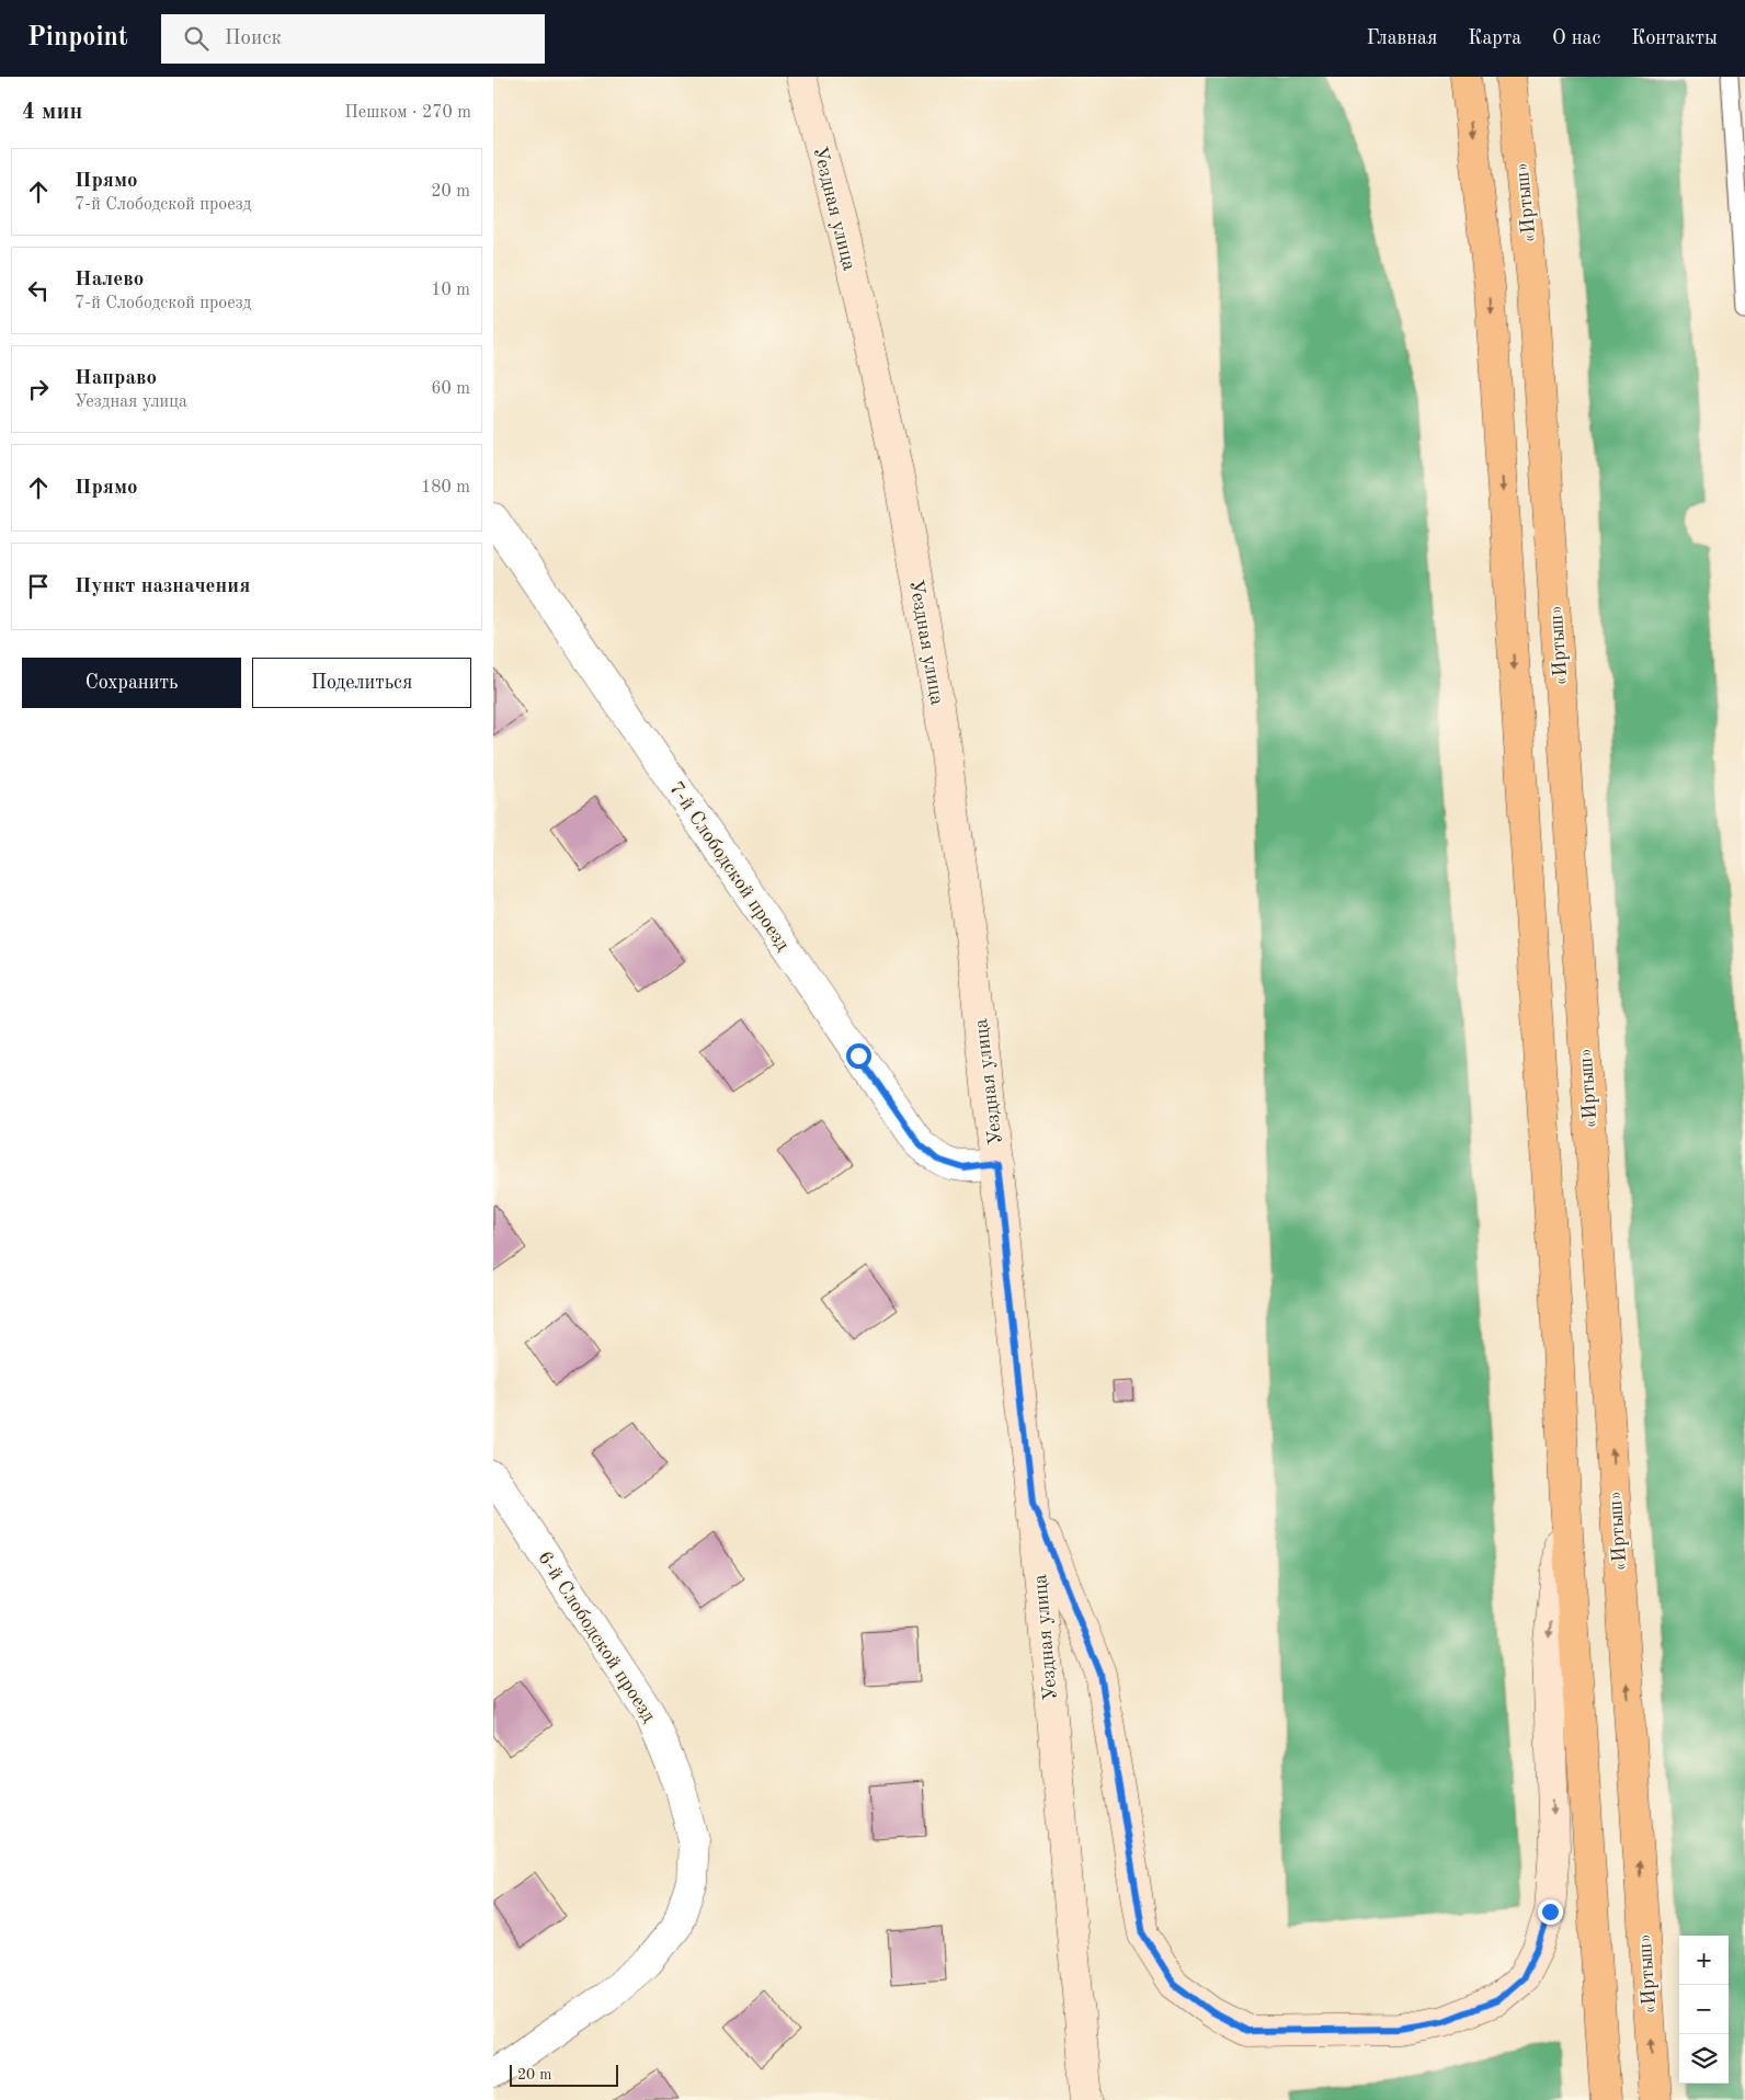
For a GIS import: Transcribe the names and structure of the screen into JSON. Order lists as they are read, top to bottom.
{
  "streets": {
    "highway": ["«Иртыш»"],
    "street": ["Уездная улица", "7-й Слободской проезд", "6-й Слободской проезд"]
  },
  "crossings": [
    ["Уездная улица", "7-й Слободской проезд"]
  ],
  "scale_bar": "20 m",
  "page": {
    "header": "Pinpoint",
    "search": "Поиск",
    "nav": [
      "Главная",
      "Карта",
      "О нас",
      "Контакты"
    ],
    "heading": ["4 мин", "Пешком · 270 m"],
    "list": [
      ["Прямо", "7-й Слободской проезд", "20 m"],
      ["Налево", "7-й Слободской проезд", "10 m"],
      ["Направо", "Уездная улица", "60 m"],
      ["Прямо", "180 m"],
      "Пункт назначения"
    ],
    "buttons": ["Сохранить", "Поделиться"],
    "map_buttons": ["+", "−"],
    "scale": "20 m"
  }
}
